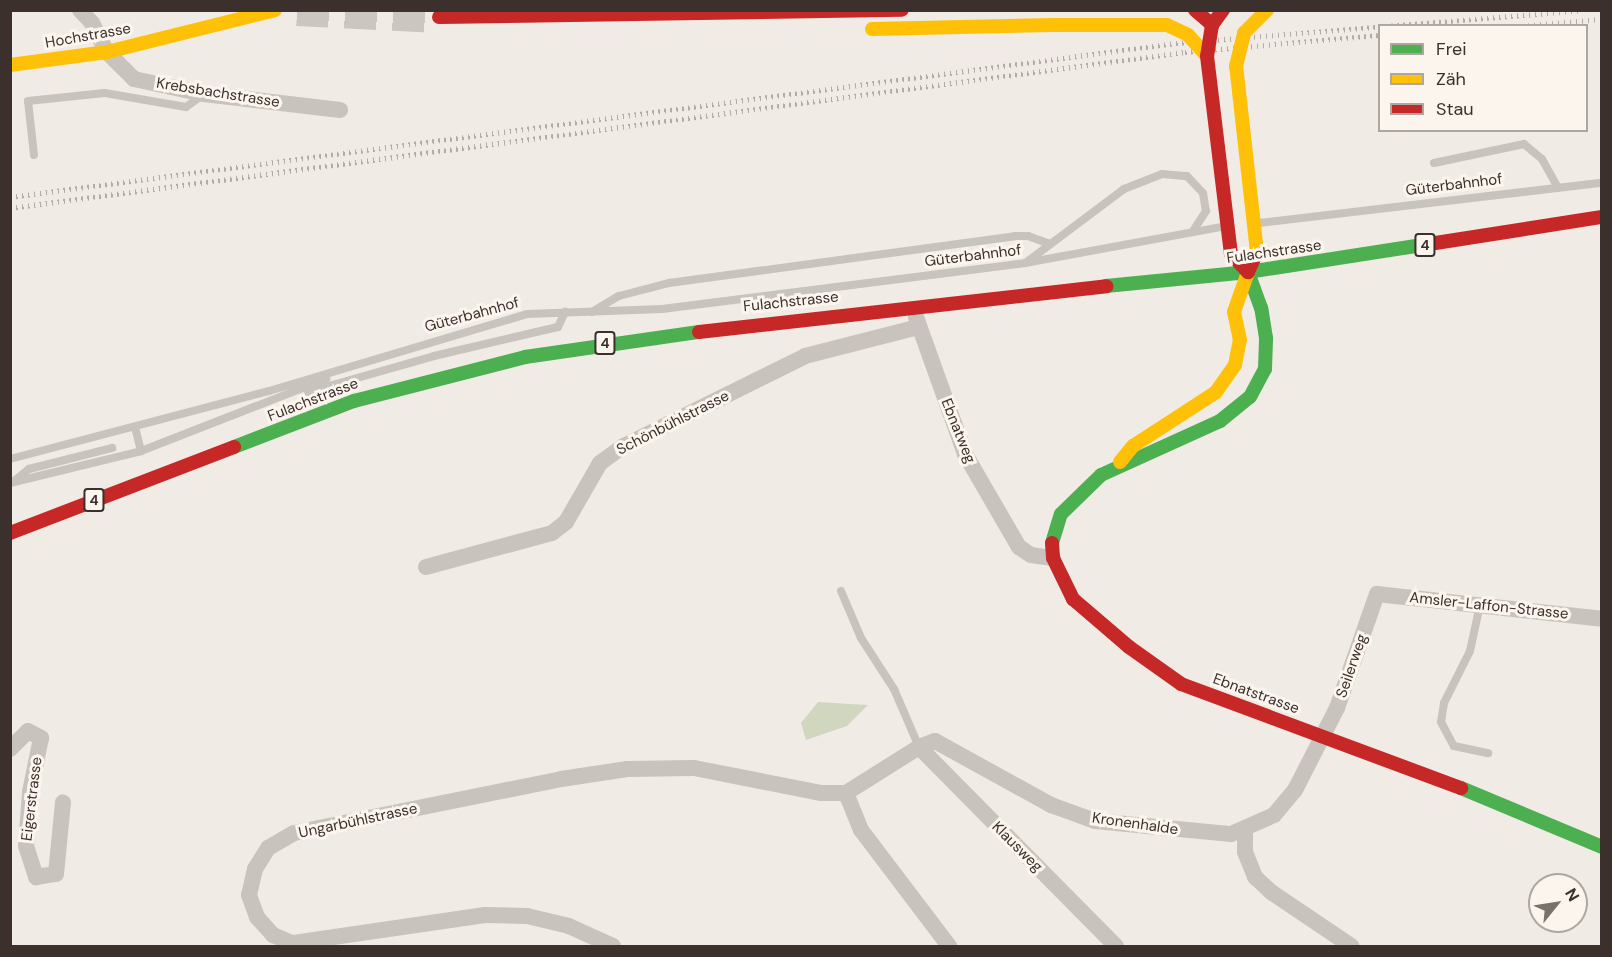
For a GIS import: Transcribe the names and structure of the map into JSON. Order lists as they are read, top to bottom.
{
  "streets": {
    "main road": [
      "Hochstrasse",
      "4",
      "Fulachstrasse",
      "Ebnatstrasse"
    ],
    "street": [
      "Krebsbachstrasse",
      "Schönbühlstrasse",
      "Ebnatweg",
      "Amsler-Laffon-Strasse",
      "Seilerweg",
      "Eigerstrasse",
      "Ungarbühlstrasse",
      "Kronenhalde",
      "Klausweg"
    ],
    "lane": ["Güterbahnhof"]
  },
  "crossings": [
    ["Hochstrasse", "Krebsbachstrasse"],
    ["Fulachstrasse", "Ebnatweg"],
    ["Schönbühlstrasse", "Ebnatweg"],
    ["Ebnatweg", "Ebnatstrasse"],
    ["Amsler-Laffon-Strasse", "Seilerweg"],
    ["Seilerweg", "Ebnatstrasse"],
    ["Seilerweg", "Kronenhalde"],
    ["Ebnatstrasse", "Kronenhalde"],
    ["Kronenhalde", "Klausweg"]
  ],
  "legend": ["Frei", "Zäh", "Stau"],
  "north": "top right"
}
